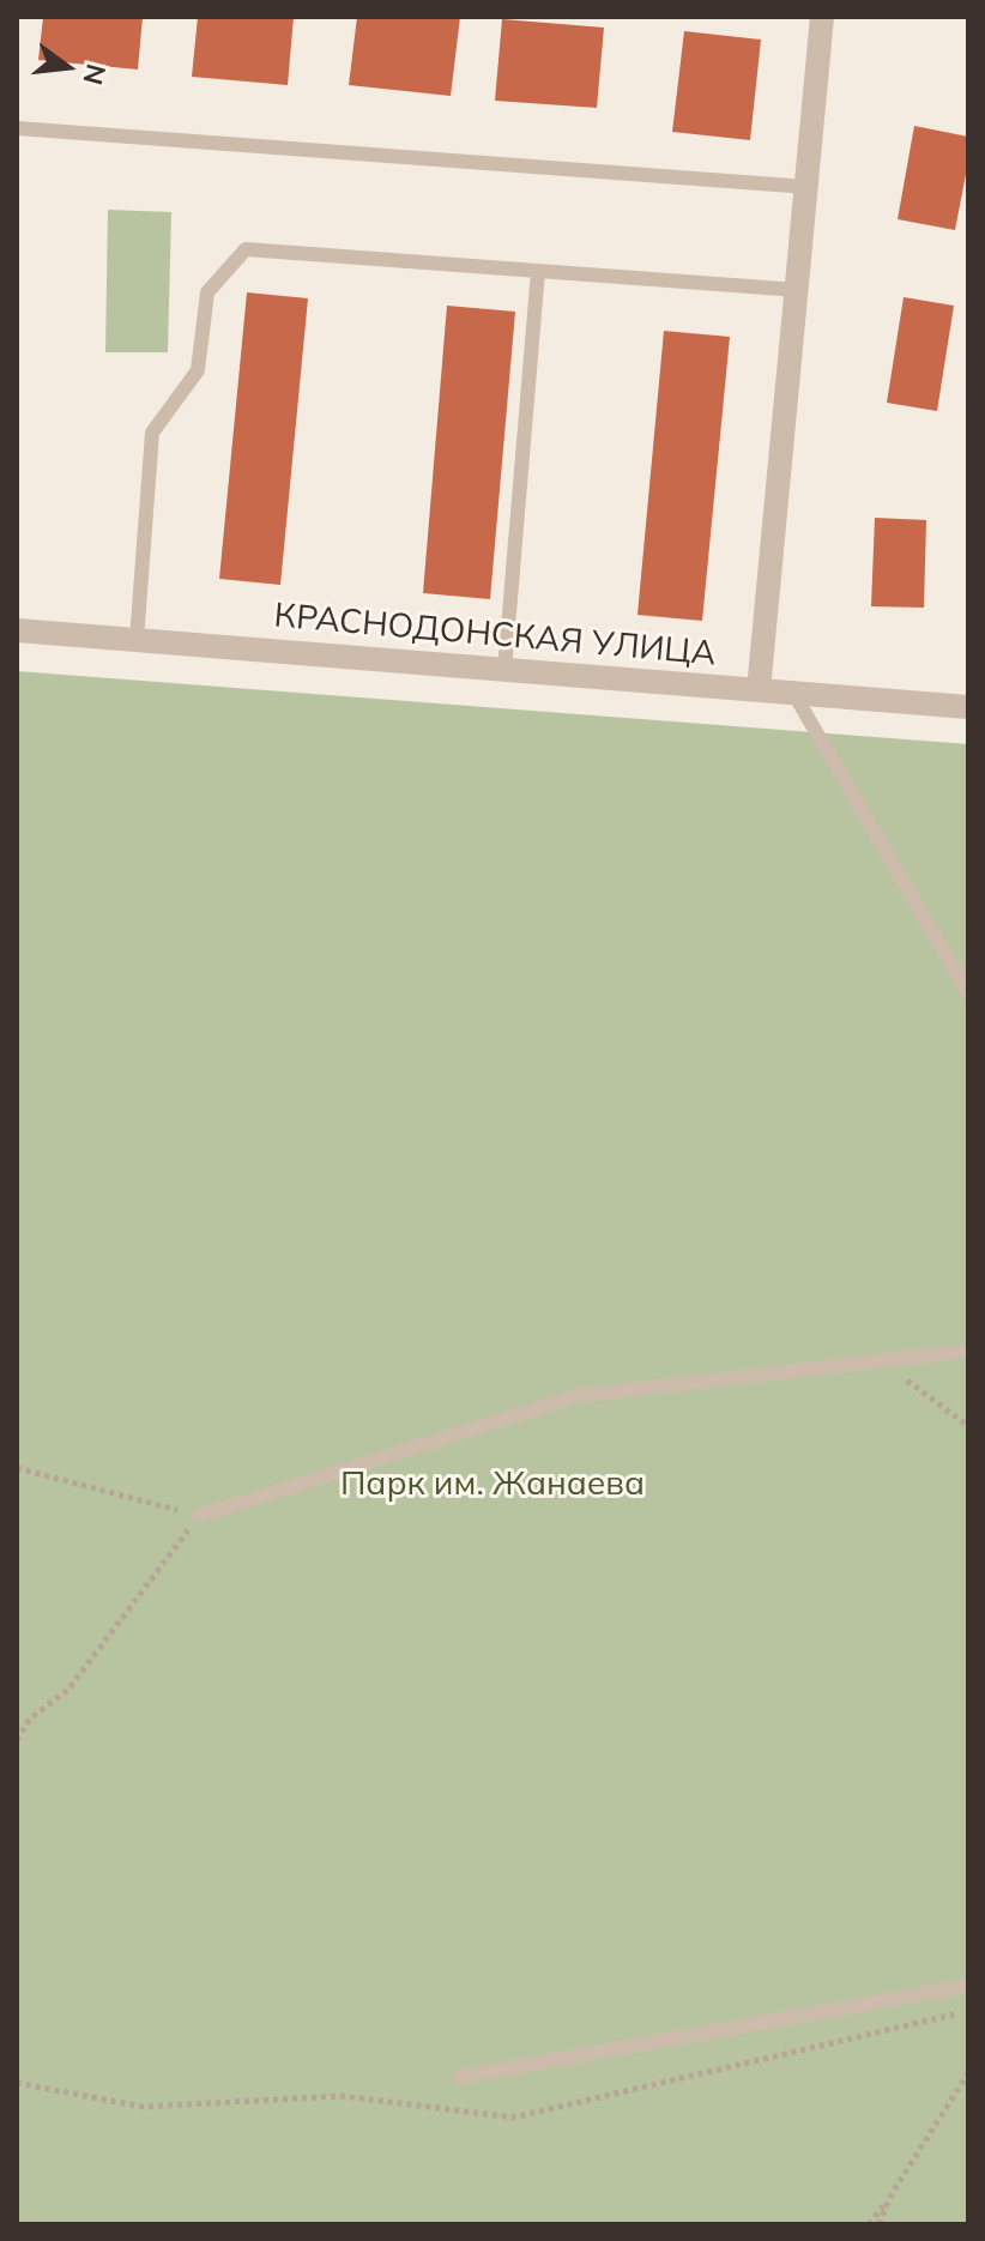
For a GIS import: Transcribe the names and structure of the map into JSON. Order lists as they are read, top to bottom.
{
  "streets": {
    "street": ["КРАСНОДОНСКАЯ УЛИЦА"]
  },
  "parks": ["Парк им. Жанаева"],
  "north": "right"
}
